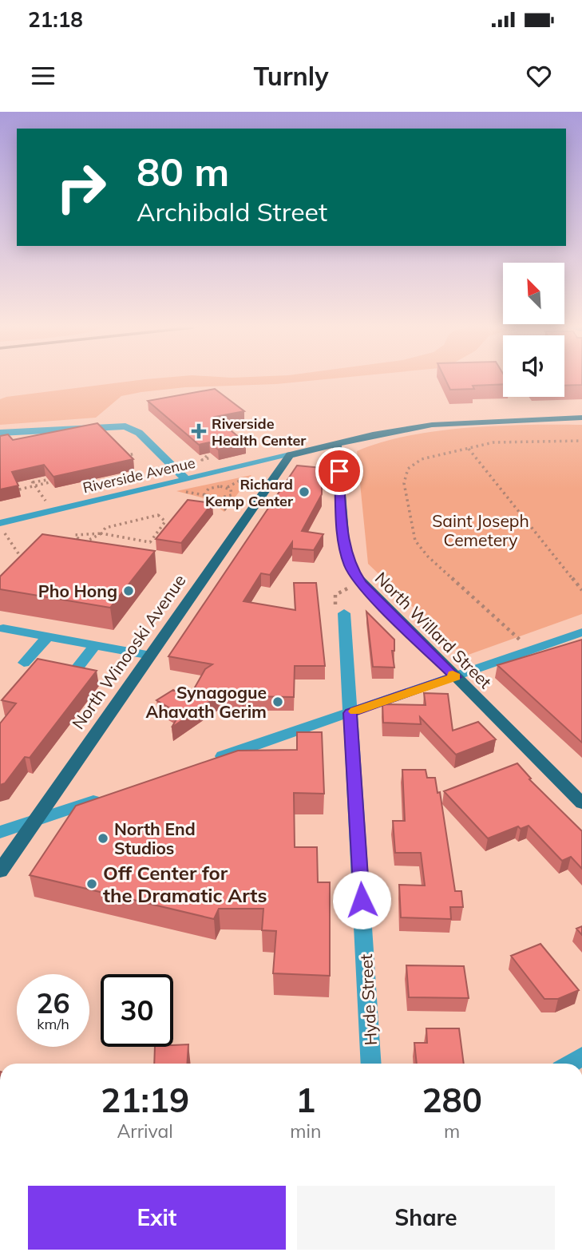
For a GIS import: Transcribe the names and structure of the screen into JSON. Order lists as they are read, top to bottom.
{
  "streets": {
    "main road": ["Riverside Avenue", "North Willard Street", "North Winooski Avenue"],
    "street": ["Hyde Street"]
  },
  "crossings": [
    ["Riverside Avenue", "North Willard Street"],
    ["Riverside Avenue", "North Winooski Avenue"]
  ],
  "parks": ["Saint Joseph Cemetery"],
  "places": {
    "health": ["Riverside Health Center"],
    "other": [
      "Richard Kemp Center",
      "Pho Hong",
      "Synagogue Ahavath Gerim",
      "North End Studios",
      "Off Center for the Dramatic Arts"
    ]
  },
  "north": "top left",
  "page": {
    "status": "21:18",
    "header": "Turnly",
    "turn": ["80 m", "Archibald Street"],
    "speed": "26 km/h",
    "limit": "30",
    "eta": [
      "21:19",
      "Arrival",
      "1",
      "min",
      "280",
      "m"
    ],
    "buttons": ["Exit", "Share"]
  }
}
